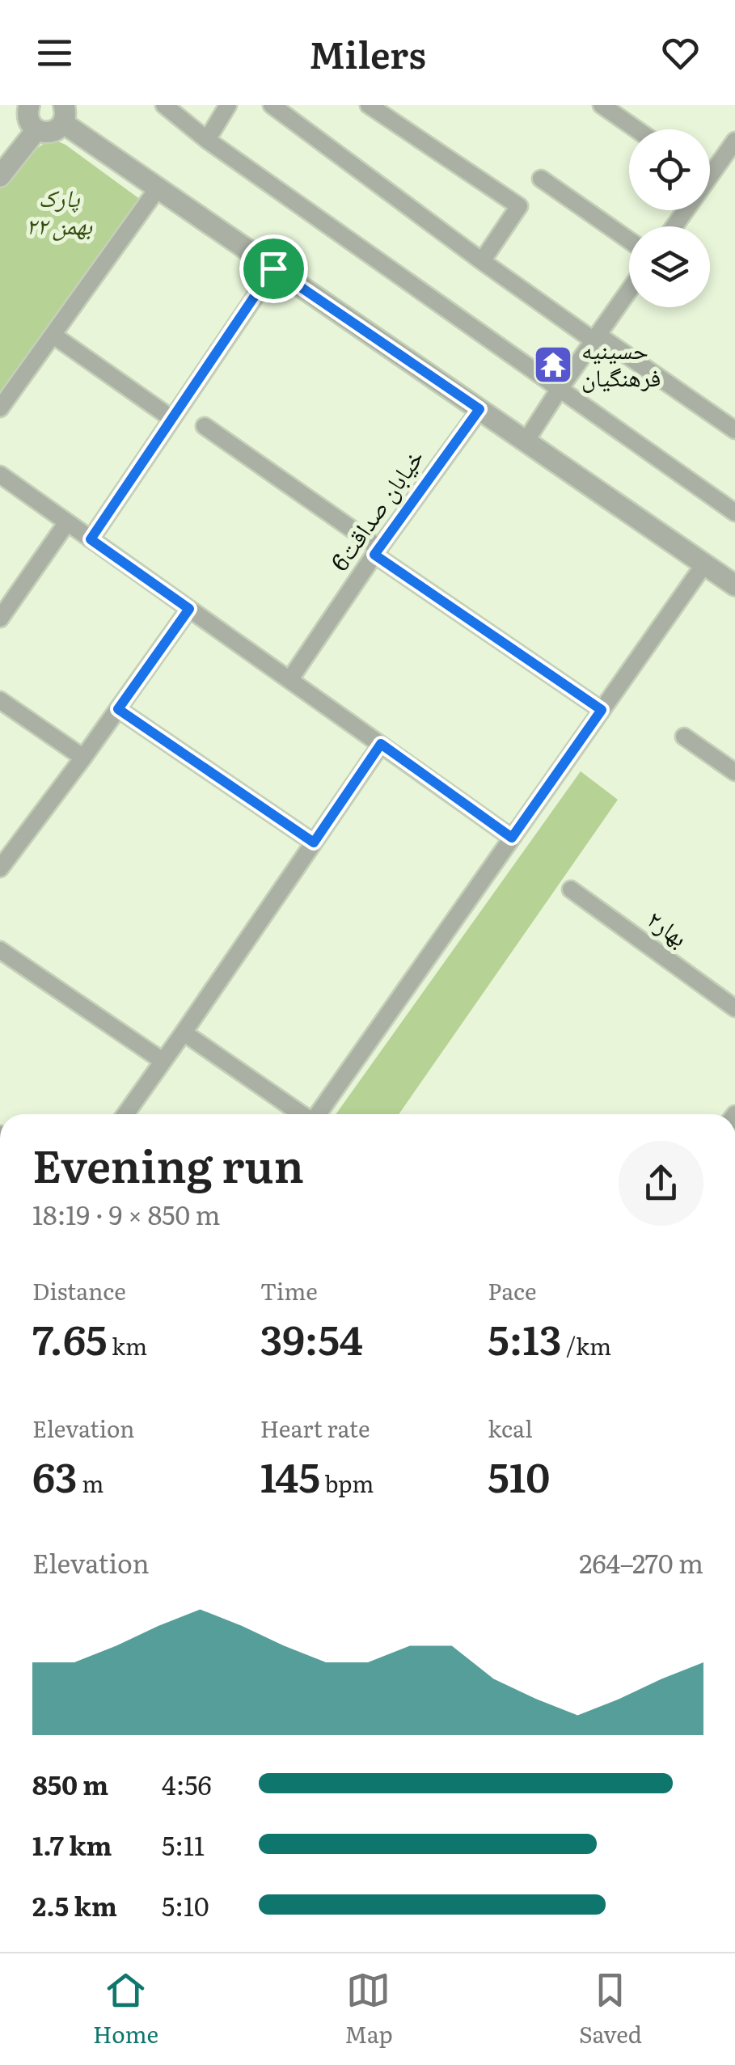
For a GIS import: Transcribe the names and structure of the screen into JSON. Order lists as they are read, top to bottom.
{
  "streets": {
    "street": ["خیابان صداقت6", "بهار۲"]
  },
  "parks": ["پارک ۲۲ بهمن"],
  "places": {
    "temple": ["حسینیه فرهنگیان"]
  },
  "page": {
    "header": "Milers",
    "heading": ["Evening run", "18:19 · 9 × 850 m"],
    "stats": [
      ["Distance", "7.65 km"],
      ["Time", "39:54"],
      ["Pace", "5:13 /km"],
      ["Elevation", "63 m"],
      ["Heart rate", "145 bpm"],
      ["kcal", "510"]
    ],
    "chart": ["Elevation", "264–270 m"],
    "list": [
      {
        "name": "850 m",
        "note": "4:56"
      },
      {
        "name": "1.7 km",
        "note": "5:11"
      },
      {
        "name": "2.5 km",
        "note": "5:10"
      }
    ],
    "tabs": ["Home", "Map", "Saved"]
  }
}
